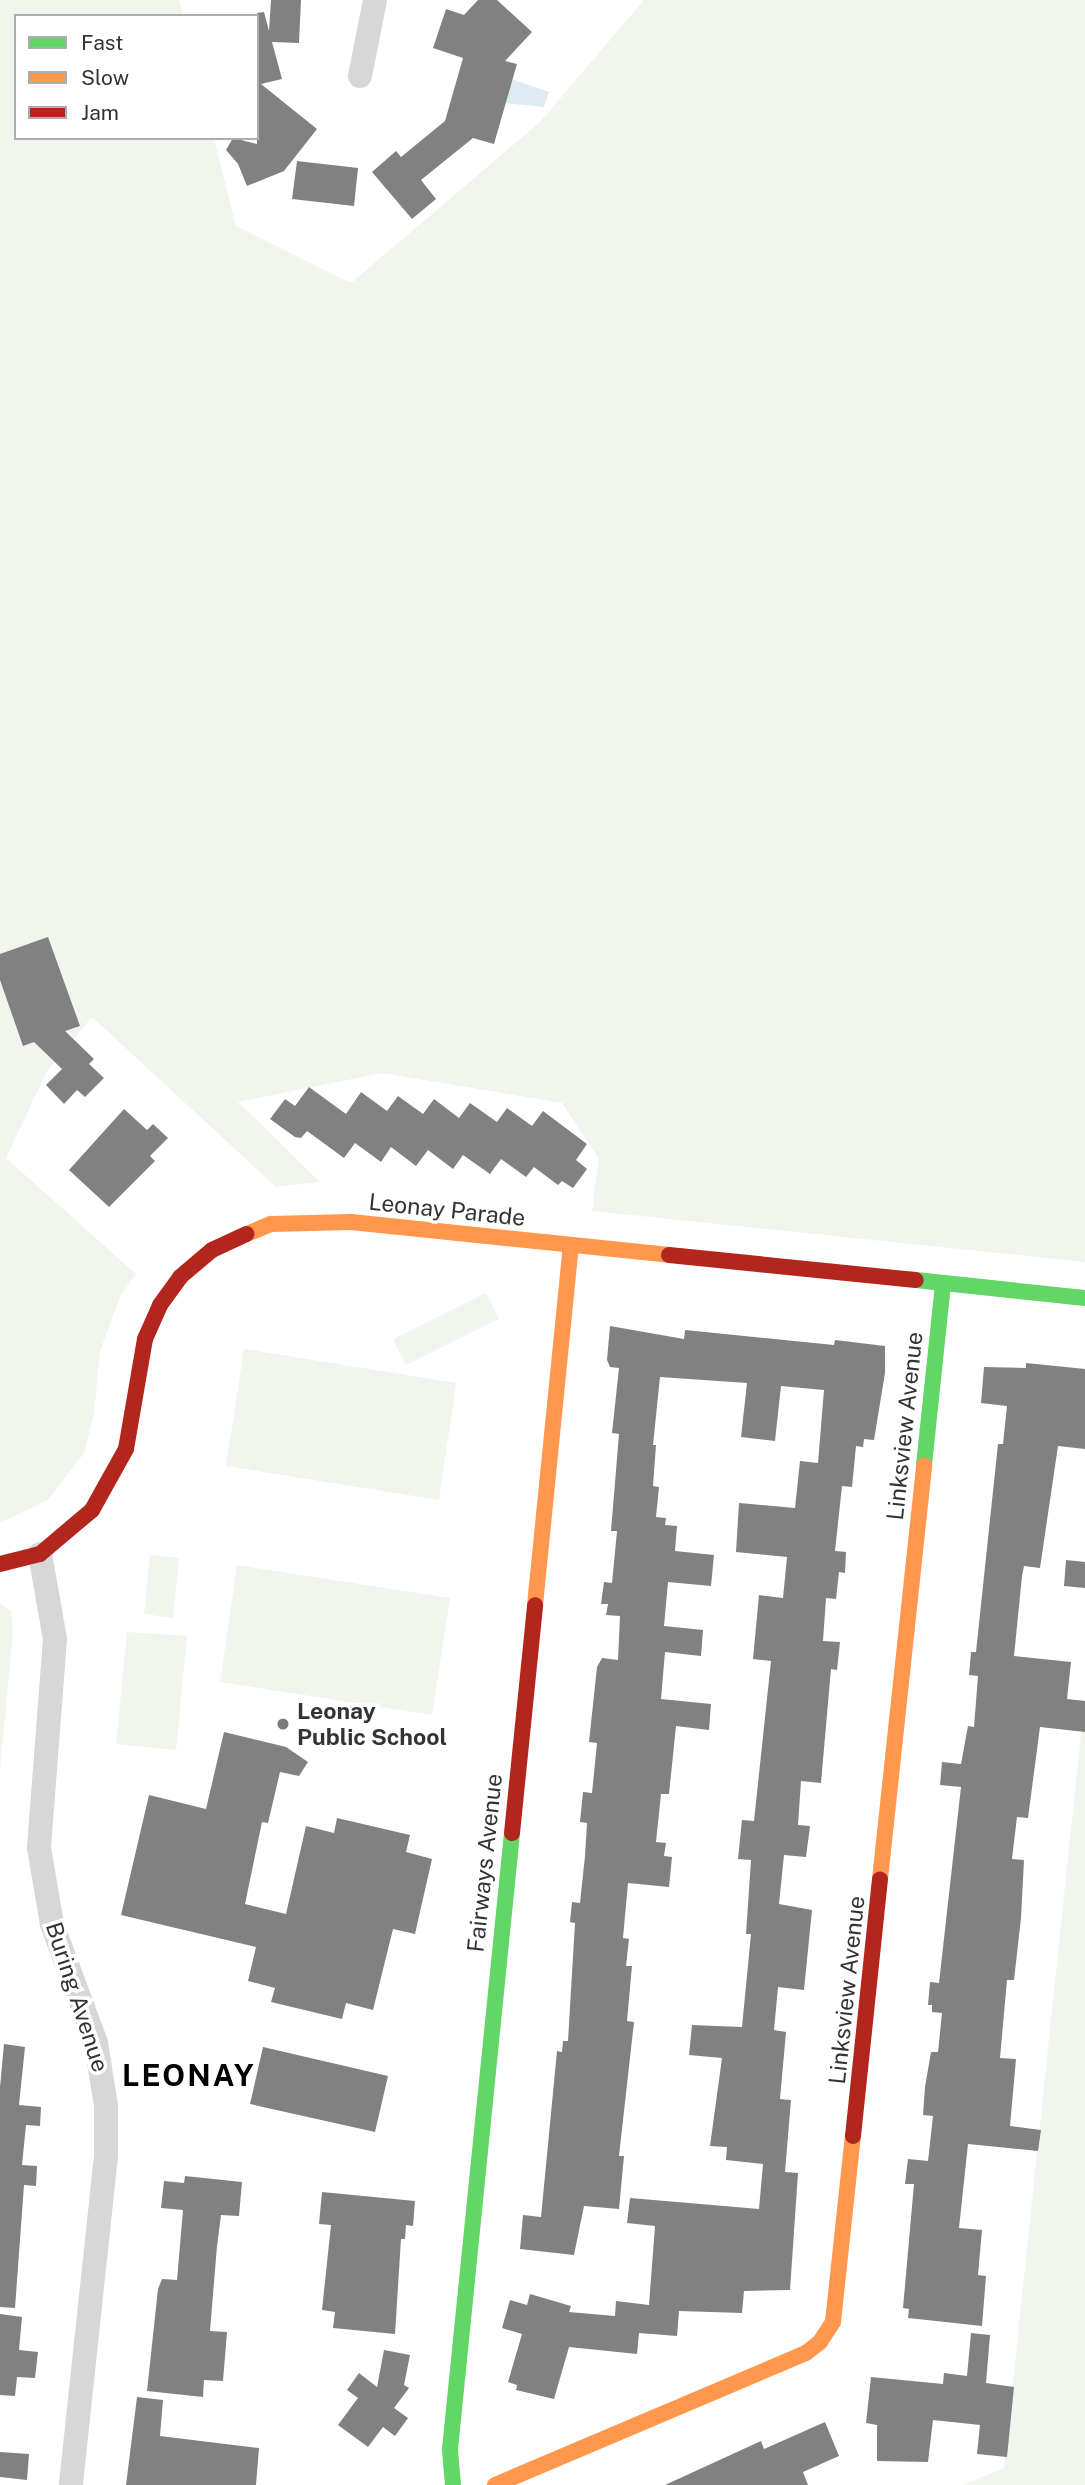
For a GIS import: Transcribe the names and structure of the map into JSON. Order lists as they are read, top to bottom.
{
  "streets": {
    "street": [
      "Leonay Parade",
      "Linksview Avenue",
      "Fairways Avenue",
      "Buring Avenue"
    ]
  },
  "crossings": [
    ["Leonay Parade", "Linksview Avenue"],
    ["Leonay Parade", "Fairways Avenue"],
    ["Leonay Parade", "Buring Avenue"]
  ],
  "districts": ["LEONAY"],
  "places": ["Leonay Public School"],
  "legend": ["Fast", "Slow", "Jam"]
}
